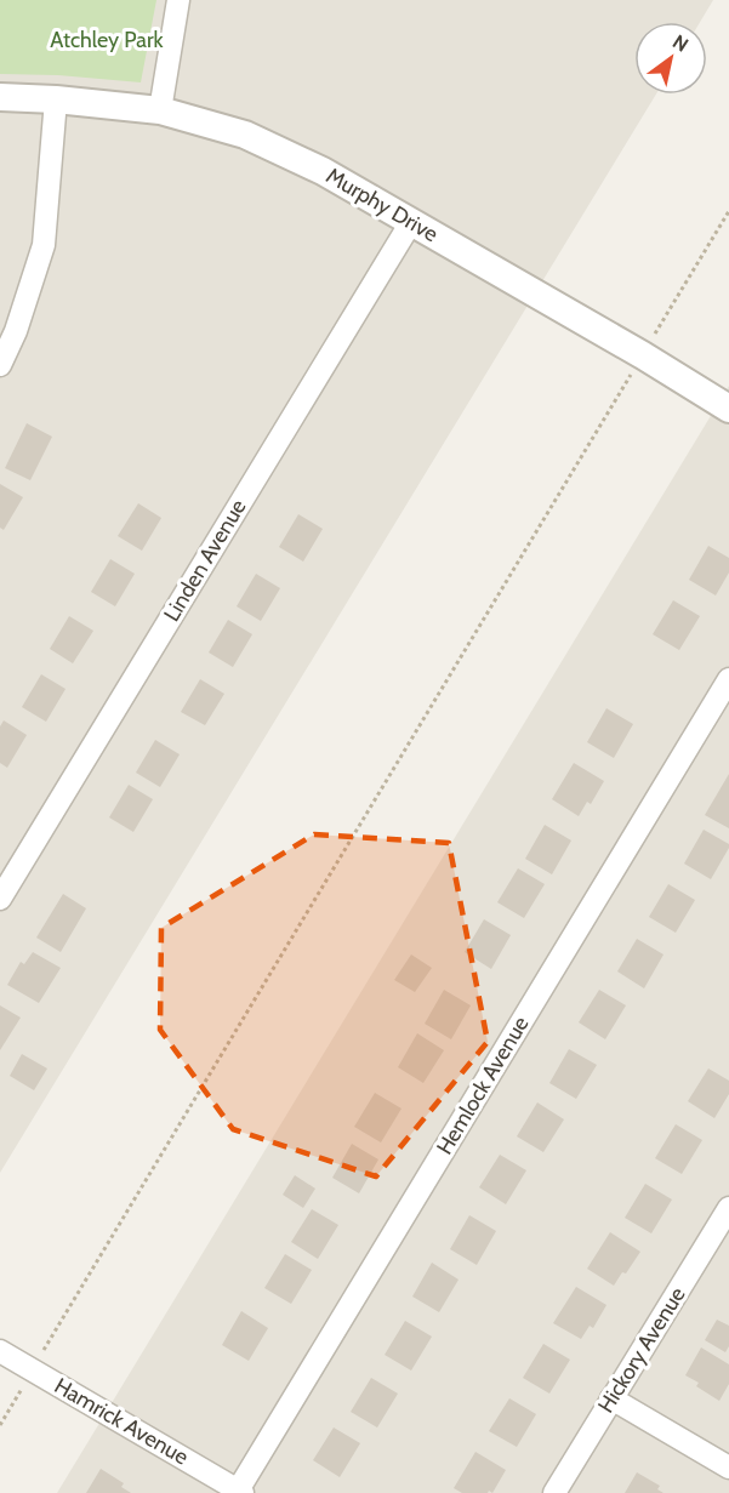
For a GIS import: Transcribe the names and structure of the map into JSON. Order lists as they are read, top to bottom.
{
  "streets": {
    "street": [
      "Murphy Drive",
      "Linden Avenue",
      "Hemlock Avenue",
      "Hickory Avenue",
      "Hamrick Avenue"
    ]
  },
  "crossings": [
    ["Murphy Drive", "Linden Avenue"],
    ["Hemlock Avenue", "Hamrick Avenue"]
  ],
  "parks": ["Atchley Park"],
  "north": "top right"
}
